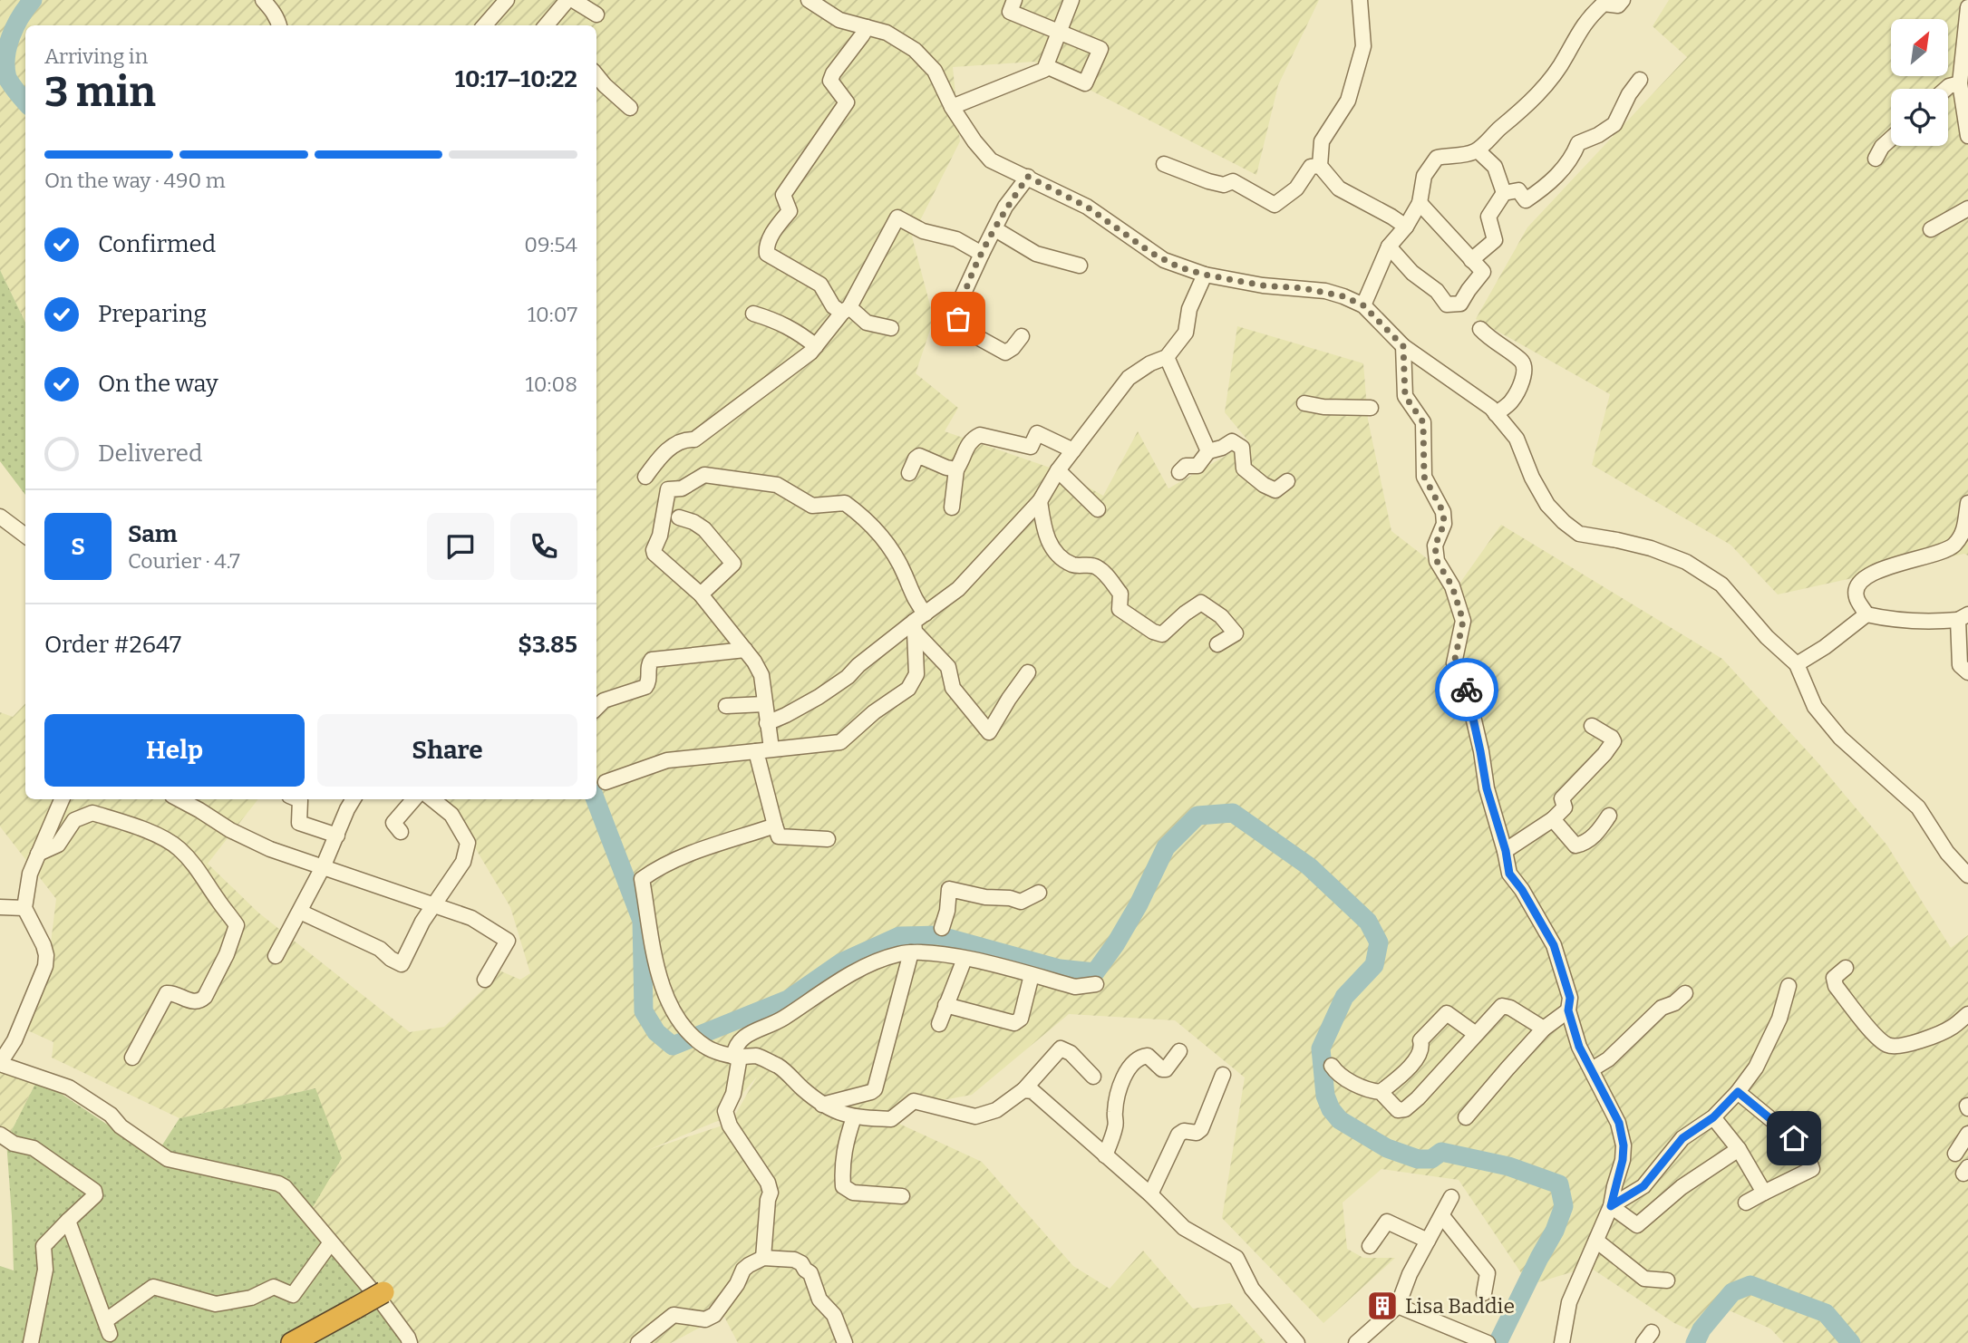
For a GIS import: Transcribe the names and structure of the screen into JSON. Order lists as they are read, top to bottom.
{
  "places": {
    "building": ["Lisa Baddie"]
  },
  "north": "top right",
  "page": {
    "heading": ["3 min", "Arriving in", "10:17–10:22"],
    "panel": [
      "Sam",
      "Courier · 4.7",
      "Order #2647",
      "$3.85"
    ],
    "bar": "On the way · 490 m",
    "list": [
      ["Confirmed", "09:54"],
      ["Preparing", "10:07"],
      ["On the way", "10:08"],
      "Delivered"
    ],
    "round": "S",
    "buttons": ["Help", "Share"]
  }
}
